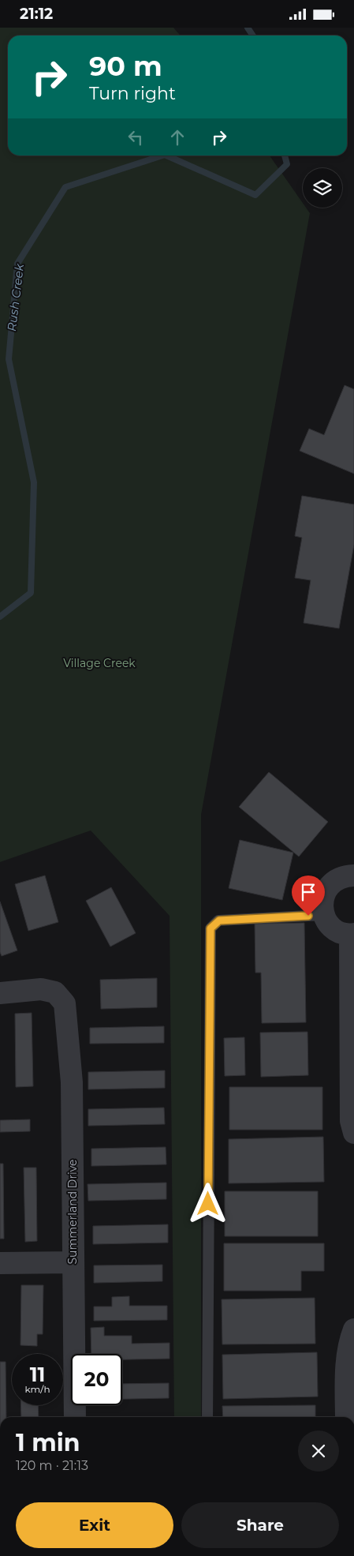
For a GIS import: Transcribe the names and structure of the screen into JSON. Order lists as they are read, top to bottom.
{
  "streets": {
    "street": ["Summerland Drive"]
  },
  "water": ["Rush Creek"],
  "parks": ["Village Creek"],
  "page": {
    "status": "21:12",
    "turn": ["90 m", "Turn right"],
    "speed": "11 km/h",
    "limit": "20",
    "heading": ["1 min", "120 m · 21:13"],
    "buttons": ["Exit", "Share"]
  }
}
